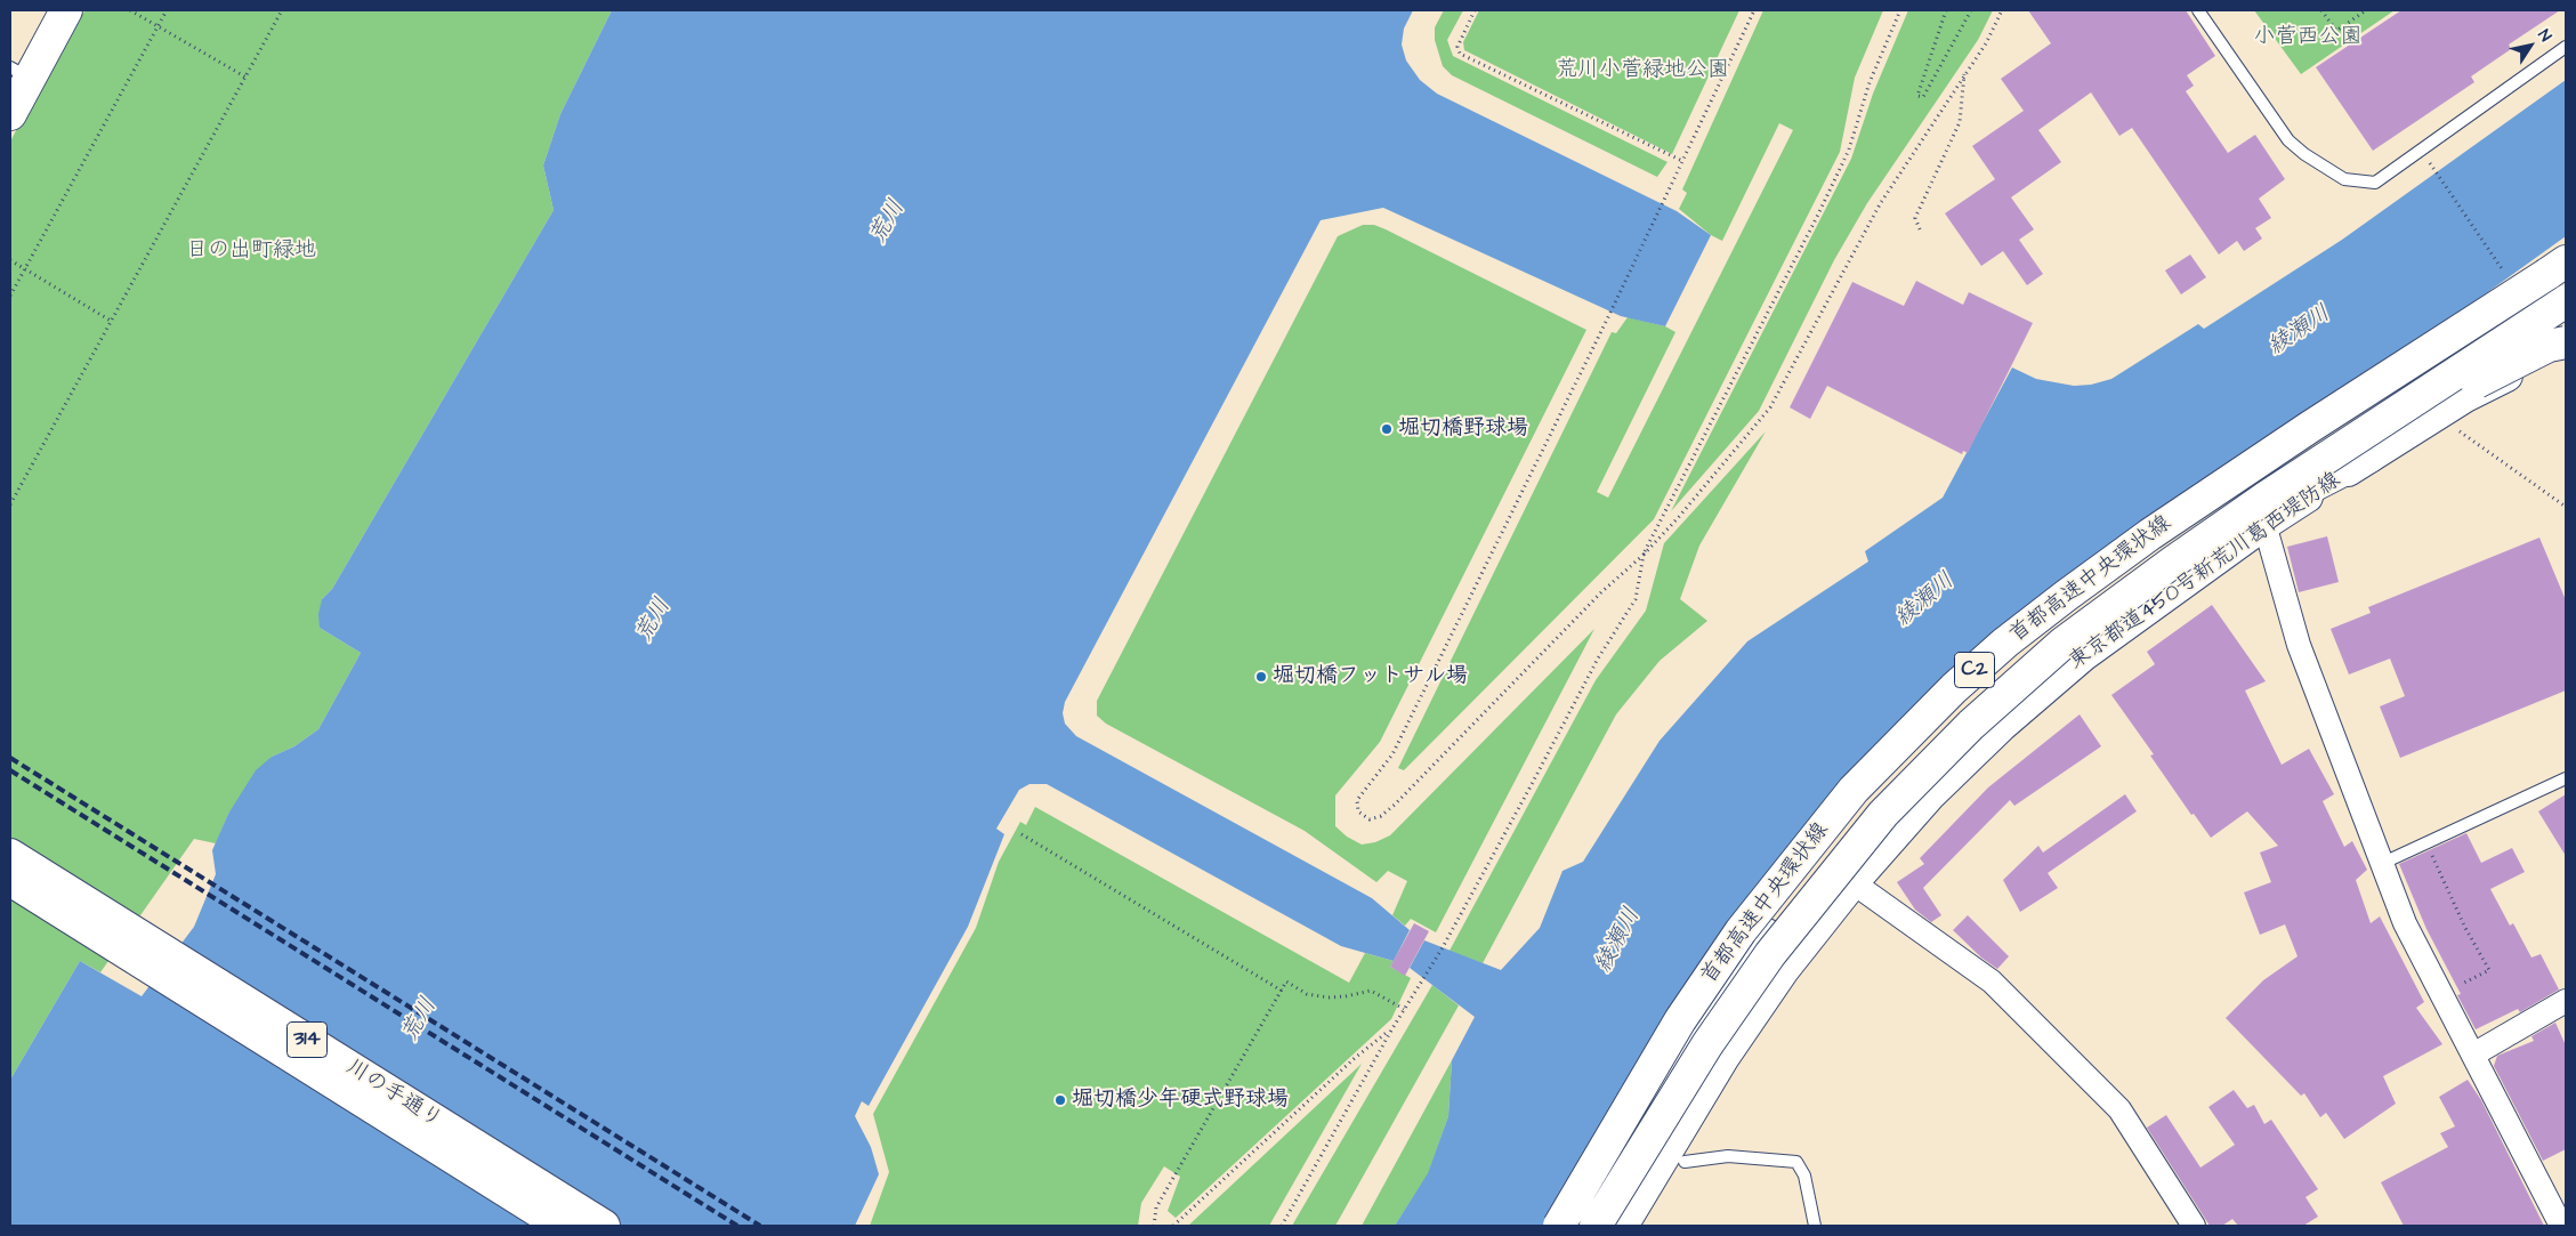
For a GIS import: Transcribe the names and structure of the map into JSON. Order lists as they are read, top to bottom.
{
  "streets": {
    "main road": [
      "東京都道450号新荒川葛西堤防線",
      "首都高速中央環状線",
      "C2",
      "314",
      "川の手通り"
    ]
  },
  "crossings": [
    ["東京都道450号新荒川葛西堤防線", "首都高速中央環状線"]
  ],
  "water": ["荒川", "綾瀬川"],
  "parks": ["小菅西公園", "荒川小菅緑地公園", "日の出町緑地"],
  "places": ["堀切橋野球場", "堀切橋フットサル場", "堀切橋少年硬式野球場"],
  "north": "top right"
}
